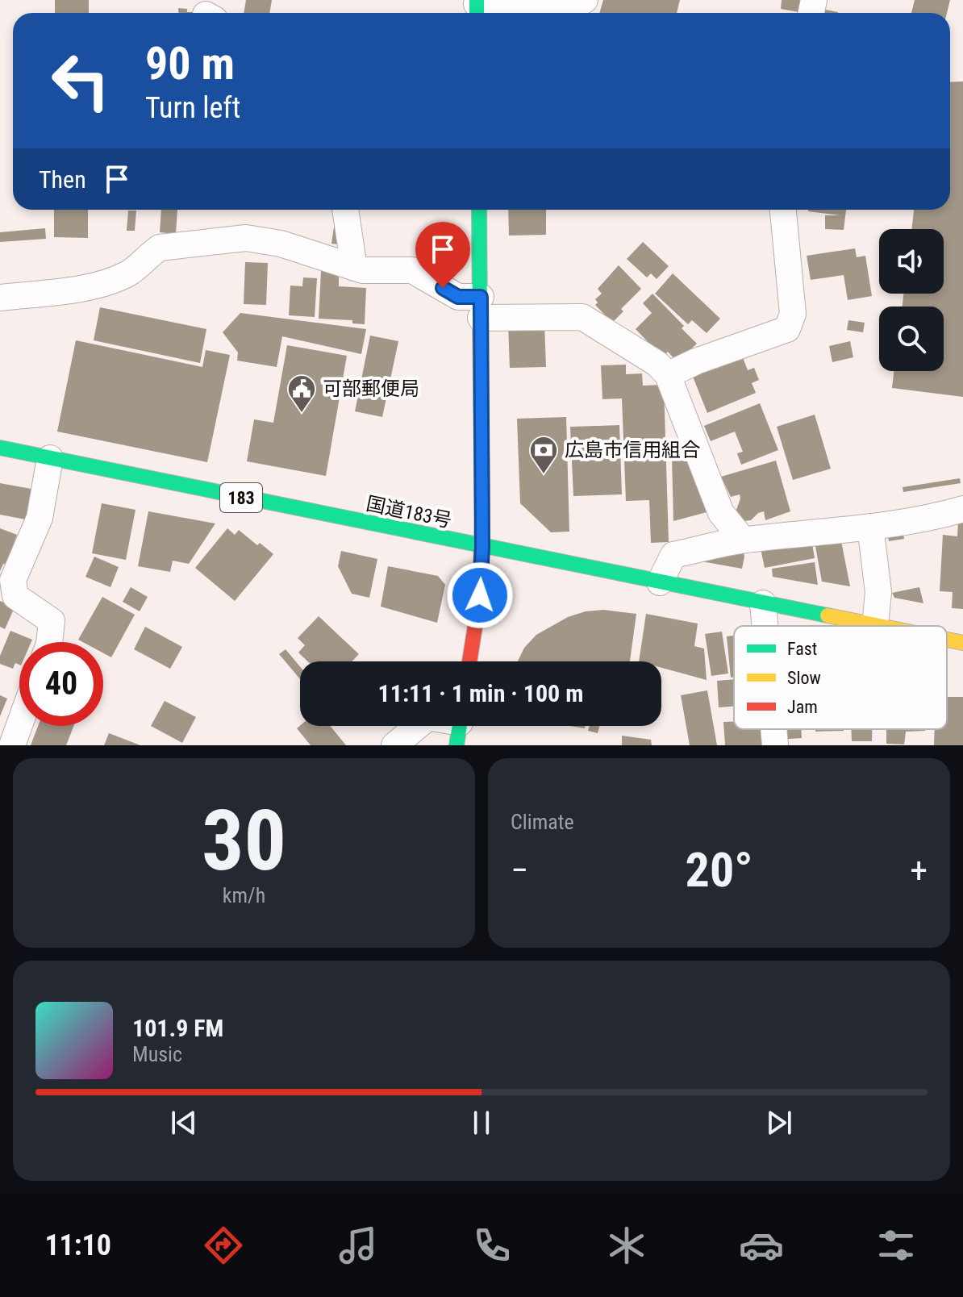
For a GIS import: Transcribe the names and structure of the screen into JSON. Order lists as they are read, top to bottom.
{
  "streets": {
    "main road": ["183", "国道183号"]
  },
  "places": {
    "public building": ["可部郵便局"],
    "bank": ["広島市信用組合"]
  },
  "legend": ["Fast", "Slow", "Jam"],
  "page": {
    "turn": ["90 m", "Turn left"],
    "then": "Then",
    "limit": "40",
    "trip": "11:11 · 1 min · 100 m",
    "tile": [
      ["30", "km/h"],
      "Climate"
    ],
    "heat": ["−", "20°", "+"],
    "song": ["101.9 FM", "Music"],
    "tabs": "11:10"
  }
}
